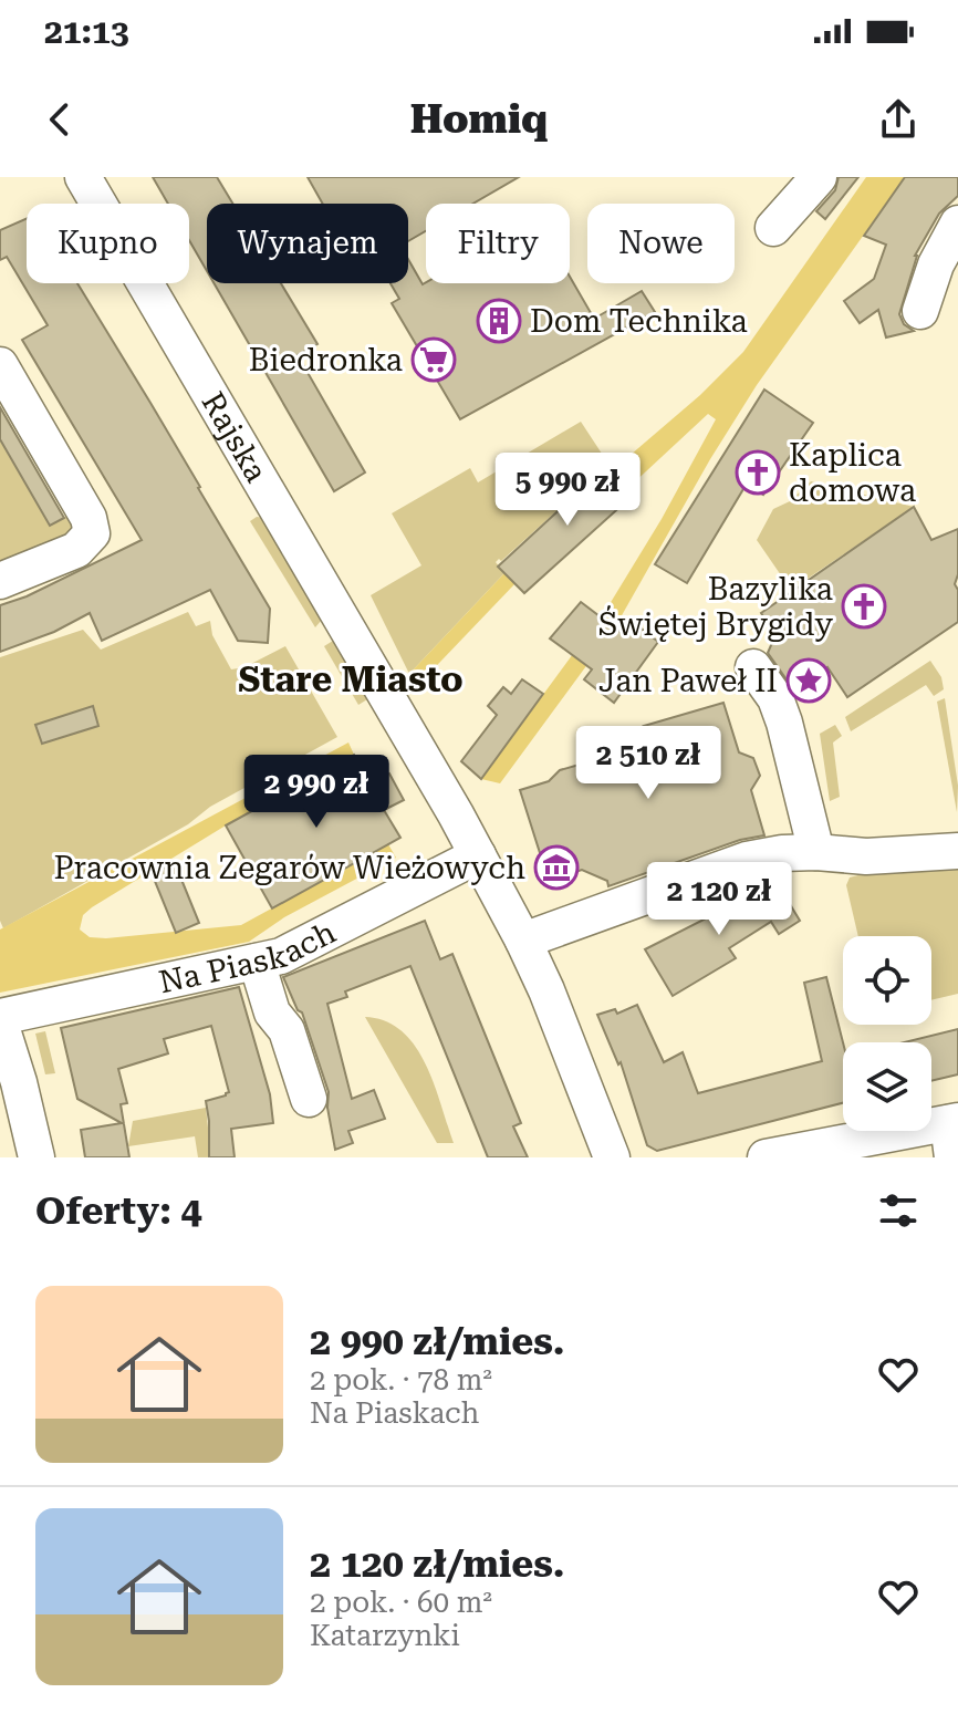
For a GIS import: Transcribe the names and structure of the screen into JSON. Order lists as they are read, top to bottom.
{
  "streets": {
    "street": ["Rajska", "Na Piaskach"]
  },
  "crossings": [
    ["Rajska", "Na Piaskach"]
  ],
  "districts": ["Stare Miasto"],
  "places": {
    "building": ["Dom Technika"],
    "supermarket": ["Biedronka"],
    "church": ["Kaplica domowa", "Bazylika Świętej Brygidy"],
    "place": ["Jan Paweł II"],
    "museum": ["Pracownia Zegarów Wieżowych"]
  },
  "page": {
    "status": "21:13",
    "header": "Homiq",
    "chip": [
      "Kupno",
      "Wynajem",
      "Filtry",
      "Nowe"
    ],
    "price": [
      "5 990 zł",
      "2 510 zł",
      "2 990 zł",
      "2 120 zł"
    ],
    "heading": "Oferty: 4",
    "list": [
      {
        "name": "2 990 zł/mies.",
        "note": "2 pok. · 78 m² · Na Piaskach"
      },
      {
        "name": "2 120 zł/mies.",
        "note": "2 pok. · 60 m² · Katarzynki"
      }
    ]
  }
}
